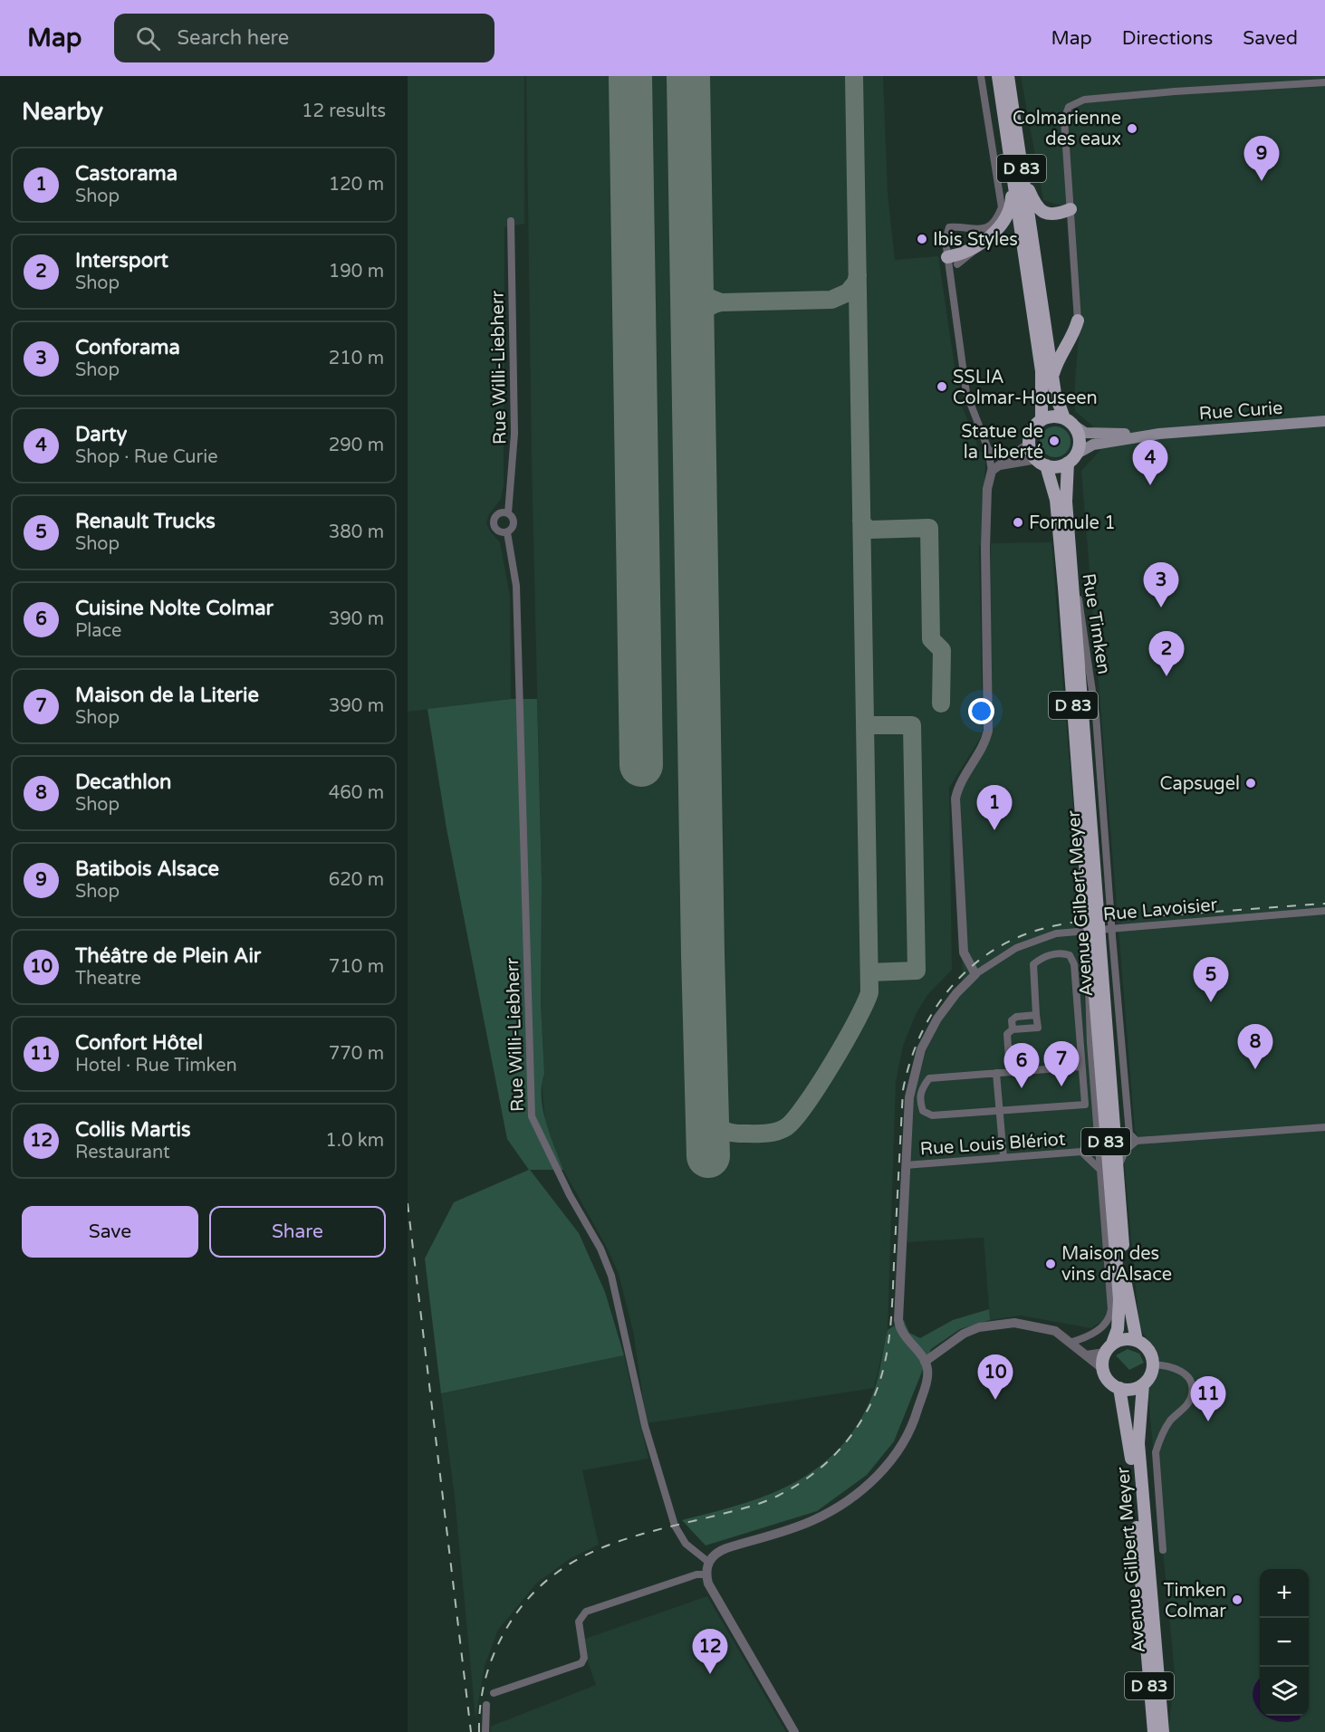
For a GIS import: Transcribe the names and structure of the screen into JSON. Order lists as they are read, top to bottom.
{
  "streets": {
    "main road": ["D 83", "Rue Curie", "Avenue Gilbert Meyer"],
    "street": [
      "Rue Willi-Liebherr",
      "Rue Timken",
      "Rue Lavoisier",
      "Rue Louis Blériot"
    ]
  },
  "crossings": [
    ["D 83", "Rue Curie"],
    ["D 83", "Avenue Gilbert Meyer"],
    ["Rue Curie", "Avenue Gilbert Meyer"],
    ["Rue Timken", "Avenue Gilbert Meyer"]
  ],
  "places": [
    "Colmarienne des eaux",
    "Ibis Styles",
    "SSLIA Colmar-Houseen",
    "Statue de la Liberté",
    "Formule 1",
    "Capsugel",
    "Maison des vins d'Alsace",
    "Timken Colmar"
  ],
  "page": {
    "header": "Map",
    "search": "Search here",
    "nav": ["Map", "Directions", "Saved"],
    "heading": ["Nearby", "12 results"],
    "pins": [
      "9",
      "4",
      "3",
      "2",
      "1",
      "5",
      "8",
      "7",
      "6",
      "10",
      "11",
      "12"
    ],
    "list": [
      {
        "mark": "1",
        "name": "Castorama",
        "note": "Shop",
        "value": "120 m"
      },
      {
        "mark": "2",
        "name": "Intersport",
        "note": "Shop",
        "value": "190 m"
      },
      {
        "mark": "3",
        "name": "Conforama",
        "note": "Shop",
        "value": "210 m"
      },
      {
        "mark": "4",
        "name": "Darty",
        "note": "Shop · Rue Curie",
        "value": "290 m"
      },
      {
        "mark": "5",
        "name": "Renault Trucks",
        "note": "Shop",
        "value": "380 m"
      },
      {
        "mark": "6",
        "name": "Cuisine Nolte Colmar",
        "note": "Place",
        "value": "390 m"
      },
      {
        "mark": "7",
        "name": "Maison de la Literie",
        "note": "Shop",
        "value": "390 m"
      },
      {
        "mark": "8",
        "name": "Decathlon",
        "note": "Shop",
        "value": "460 m"
      },
      {
        "mark": "9",
        "name": "Batibois Alsace",
        "note": "Shop",
        "value": "620 m"
      },
      {
        "mark": "10",
        "name": "Théâtre de Plein Air",
        "note": "Theatre",
        "value": "710 m"
      },
      {
        "mark": "11",
        "name": "Confort Hôtel",
        "note": "Hotel · Rue Timken",
        "value": "770 m"
      },
      {
        "mark": "12",
        "name": "Collis Martis",
        "note": "Restaurant",
        "value": "1.0 km"
      }
    ],
    "buttons": ["Save", "Share"],
    "map_buttons": ["+", "−"]
  }
}
